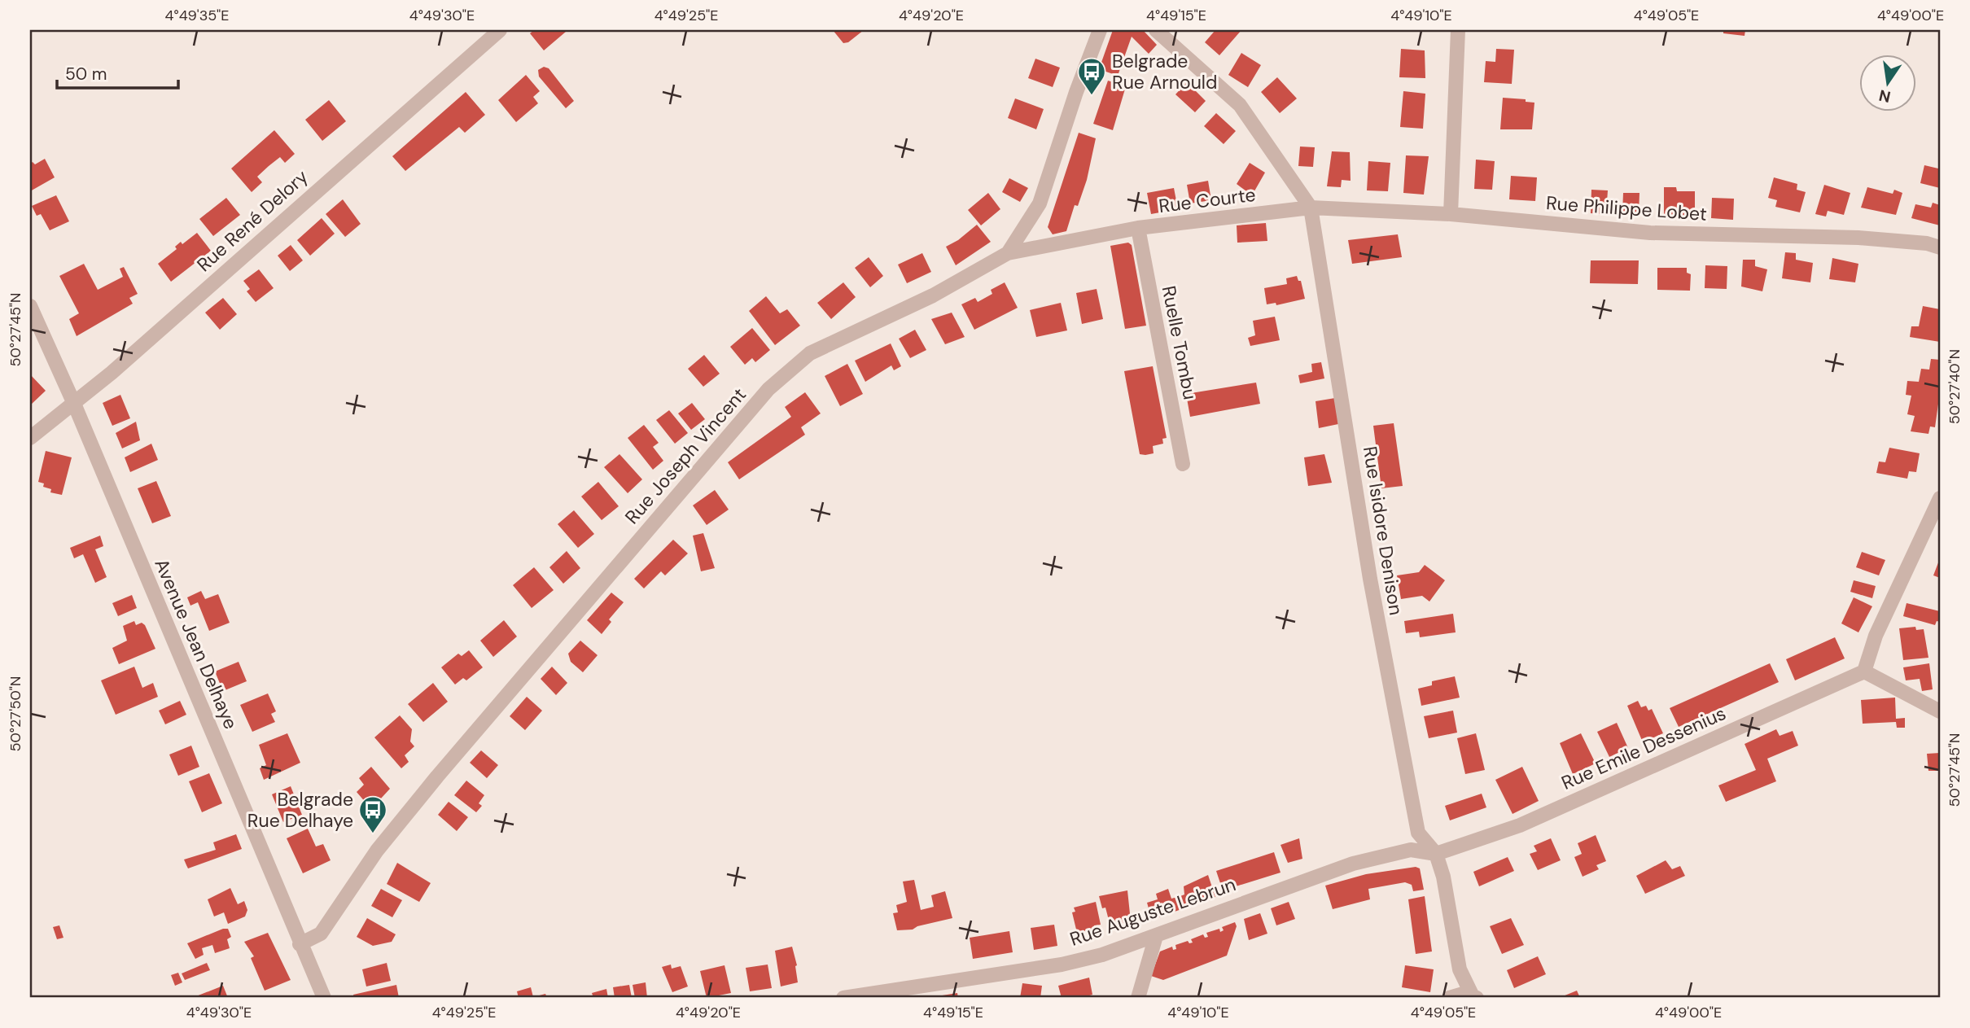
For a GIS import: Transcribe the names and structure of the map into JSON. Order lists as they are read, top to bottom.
{
  "streets": {
    "street": [
      "Rue Courte",
      "Rue Philippe Lobet",
      "Rue René Delory",
      "Ruelle Tombu",
      "Rue Joseph Vincent",
      "Rue Isidore Denison",
      "Avenue Jean Delhaye",
      "Rue Emile Dessenius",
      "Rue Auguste Lebrun"
    ]
  },
  "crossings": [
    ["Rue Courte", "Rue Philippe Lobet"],
    ["Rue Courte", "Ruelle Tombu"],
    ["Rue Courte", "Rue Joseph Vincent"],
    ["Rue Courte", "Rue Isidore Denison"],
    ["Rue Philippe Lobet", "Rue Isidore Denison"],
    ["Rue René Delory", "Avenue Jean Delhaye"],
    ["Rue Joseph Vincent", "Avenue Jean Delhaye"],
    ["Rue Isidore Denison", "Rue Emile Dessenius"],
    ["Rue Isidore Denison", "Rue Auguste Lebrun"],
    ["Rue Emile Dessenius", "Rue Auguste Lebrun"]
  ],
  "places": {
    "bus stop": ["Belgrade Rue Arnould", "Belgrade Rue Delhaye"]
  },
  "scale_bar": "50 m",
  "north": "bottom",
  "coordinates": [
    "4°49'35\"E",
    "4°49'30\"E",
    "4°49'25\"E",
    "4°49'20\"E",
    "4°49'15\"E",
    "4°49'10\"E",
    "4°49'05\"E",
    "4°49'00\"E",
    "50°27'45\"N",
    "50°27'40\"N",
    "50°27'50\"N"
  ]
}
